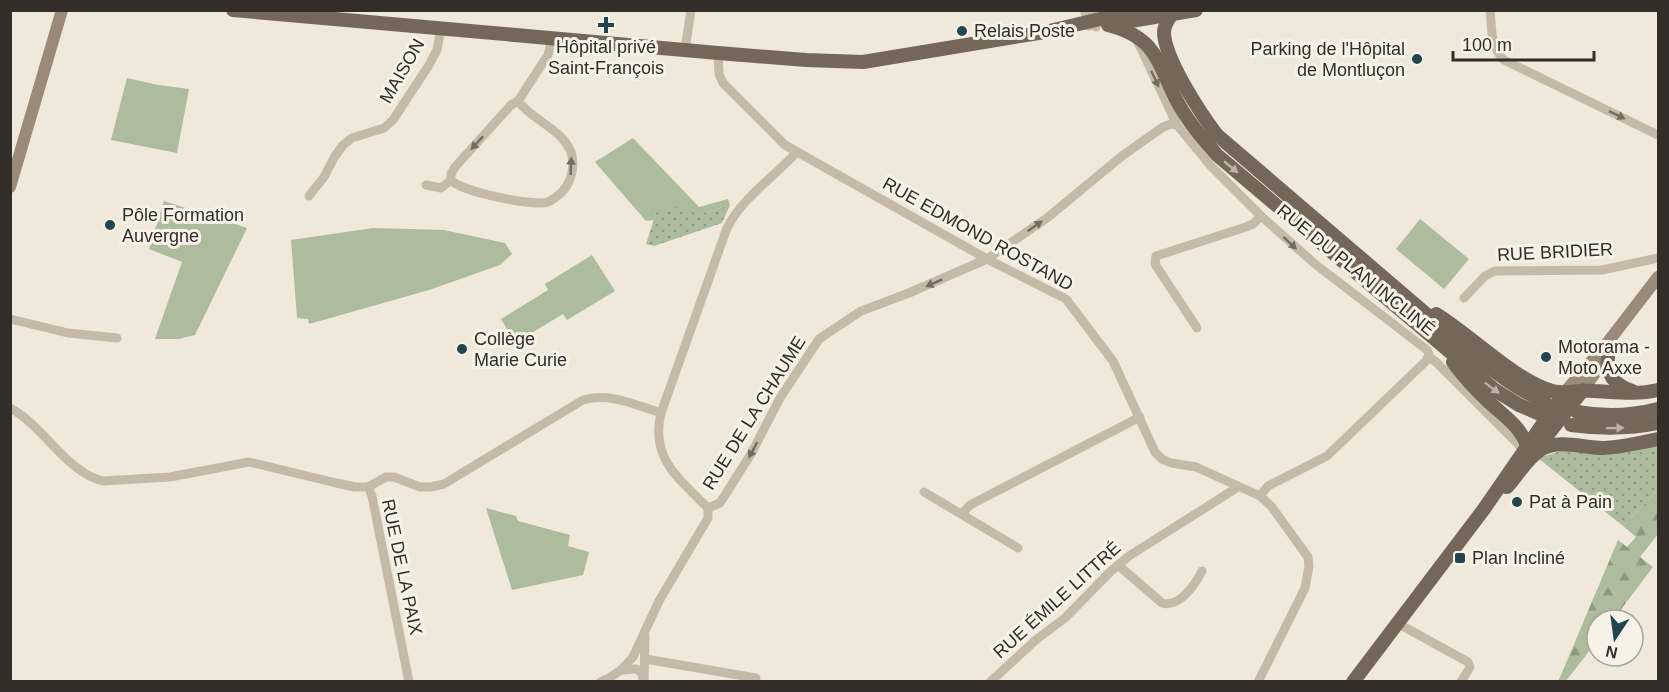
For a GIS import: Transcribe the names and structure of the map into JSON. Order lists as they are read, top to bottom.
{
  "streets": {
    "street": [
      "MAISON",
      "RUE EDMOND ROSTAND",
      "RUE BRIDIER",
      "RUE DU PLAN INCLINÉ",
      "RUE DE LA CHAUME",
      "RUE DE LA PAIX",
      "RUE ÉMILE LITTRÉ"
    ]
  },
  "crossings": [
    ["RUE EDMOND ROSTAND", "RUE DE LA CHAUME"],
    ["RUE EDMOND ROSTAND", "RUE ÉMILE LITTRÉ"],
    ["RUE DU PLAN INCLINÉ", "RUE DE LA CHAUME"]
  ],
  "one_way": ["RUE DU PLAN INCLINÉ"],
  "places": {
    "health": ["Hôpital privé Saint-François"],
    "other": [
      "Relais Poste",
      "Parking de l'Hôpital de Montluçon",
      "Pôle Formation Auvergne",
      "Collège Marie Curie",
      "Motorama - Moto Axxe",
      "Pat à Pain"
    ],
    "transit": ["Plan Incliné"]
  },
  "scale_bar": "100 m",
  "north": "bottom"
}
